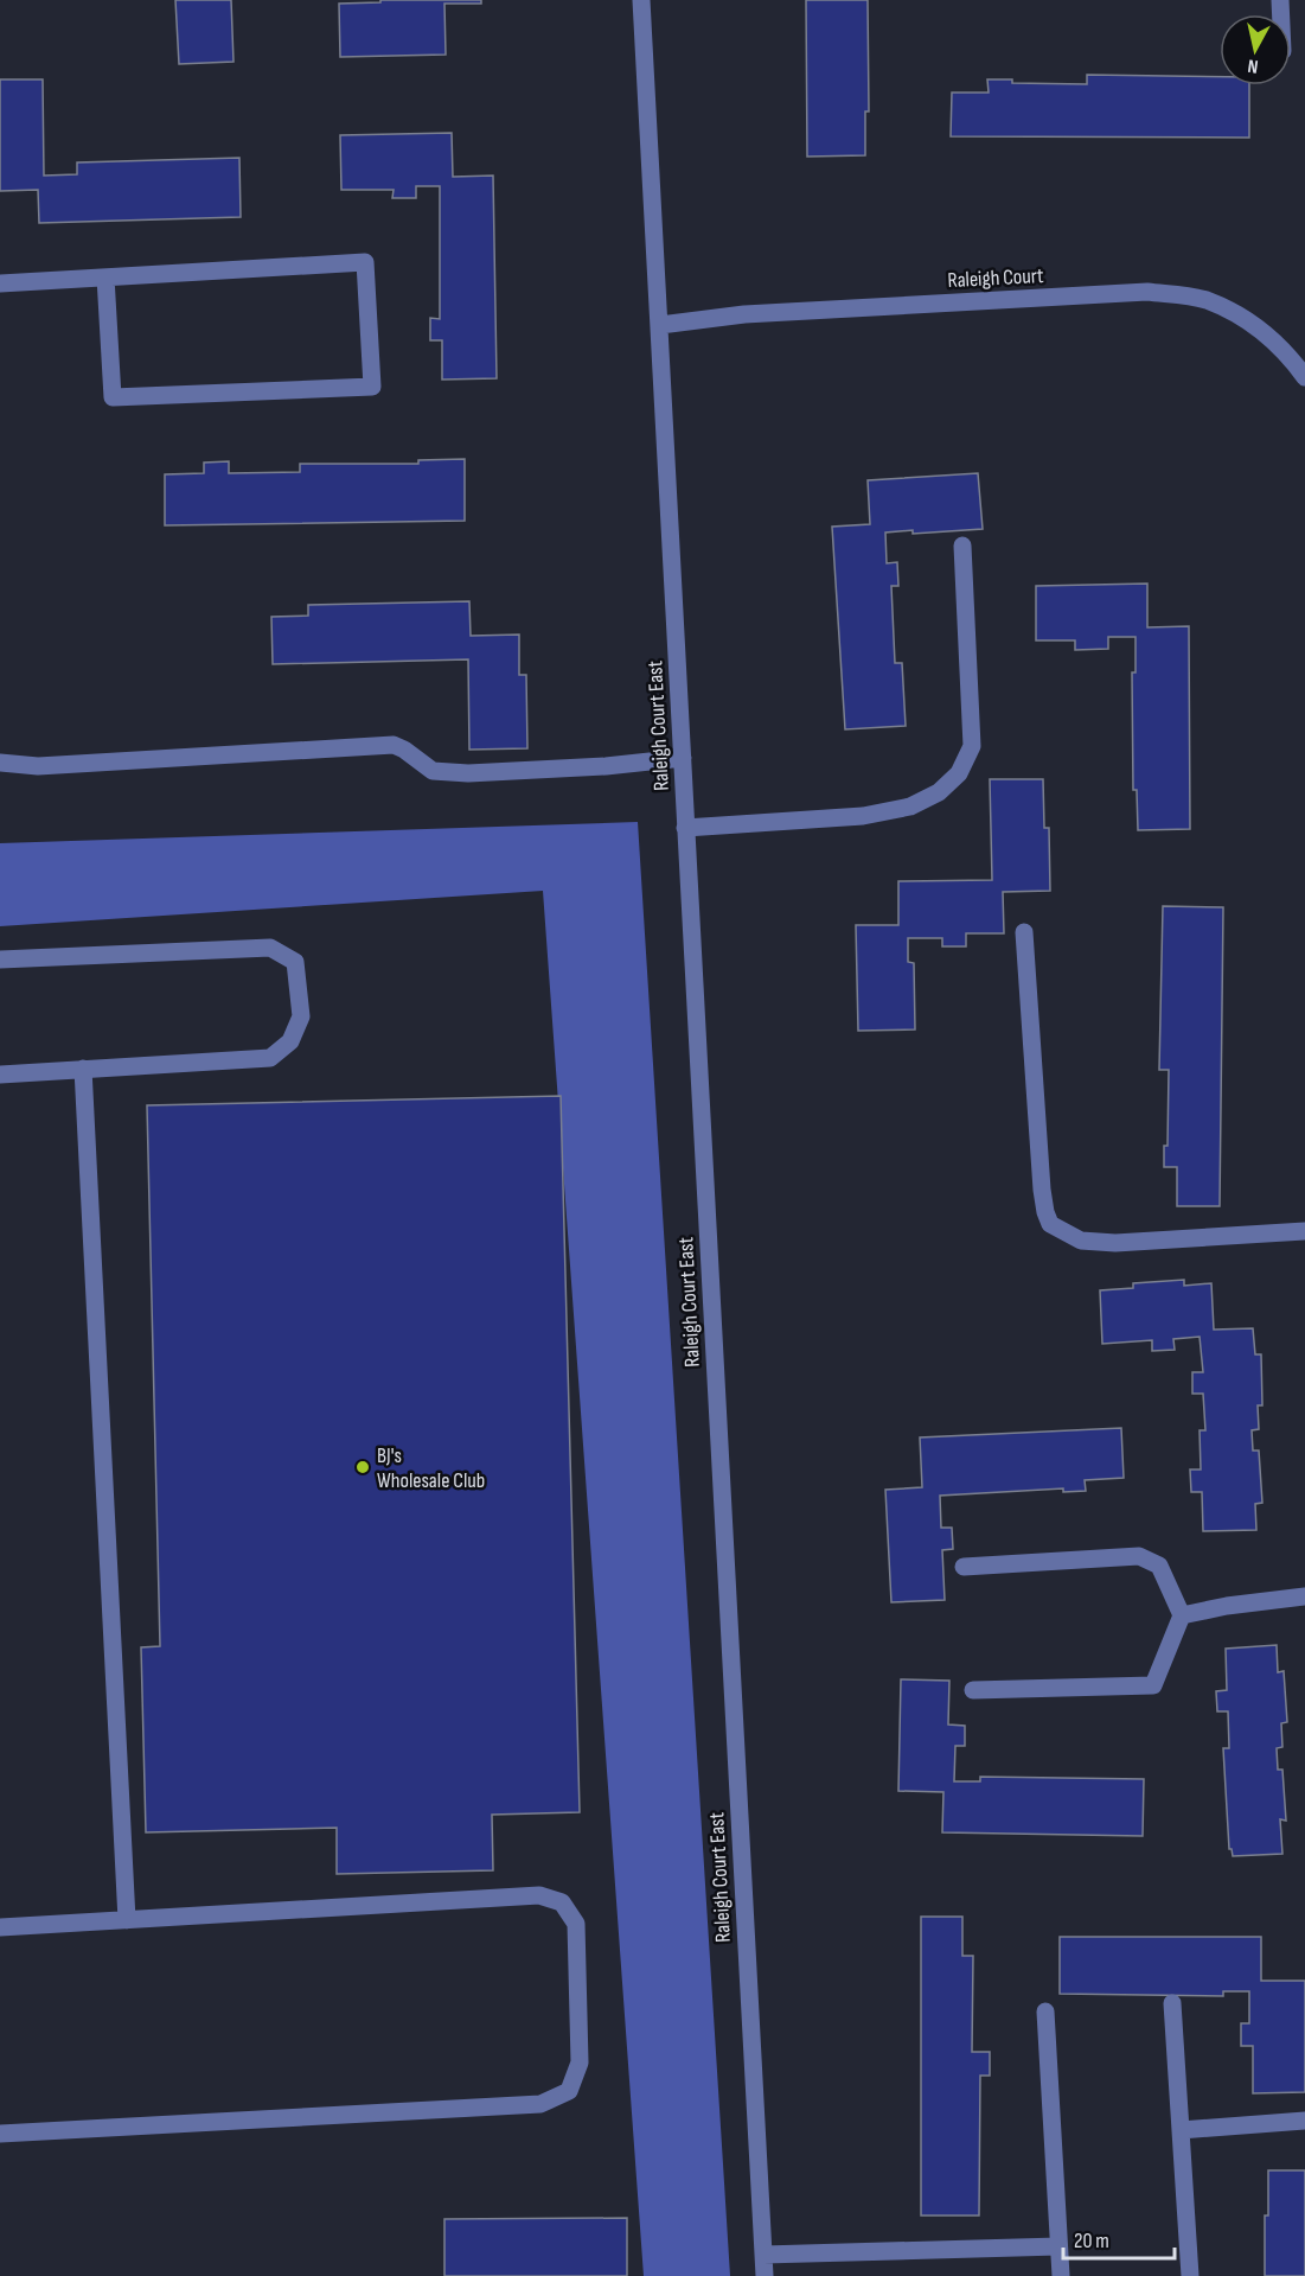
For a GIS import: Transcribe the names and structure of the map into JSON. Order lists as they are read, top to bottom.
{
  "streets": {
    "street": ["Raleigh Court", "Raleigh Court East"]
  },
  "crossings": [
    ["Raleigh Court", "Raleigh Court East"]
  ],
  "places": ["BJ's Wholesale Club"],
  "scale_bar": "20 m",
  "north": "bottom"
}
